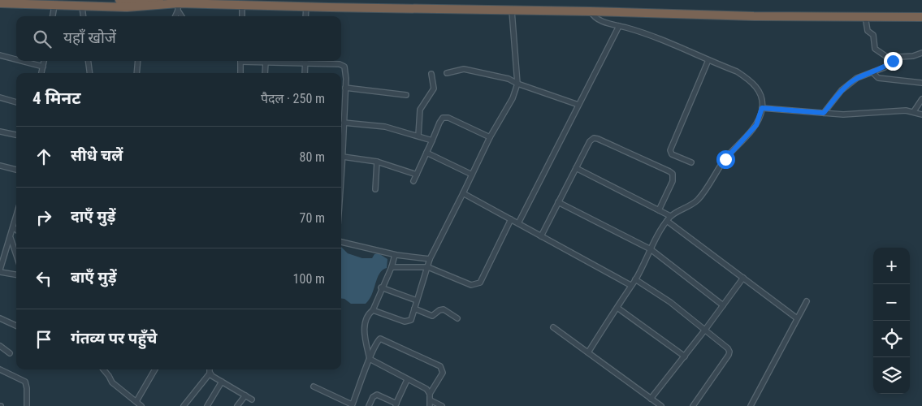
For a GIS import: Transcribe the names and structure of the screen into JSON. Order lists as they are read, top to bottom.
{
  "page": {
    "search": "यहाँ खोजें",
    "heading": ["4 मिनट", "पैदल · 250 m"],
    "list": [
      ["सीधे चलें", "80 m"],
      ["दाएँ मुड़ें", "70 m"],
      ["बाएँ मुड़ें", "100 m"],
      "गंतव्य पर पहुँचे"
    ],
    "map_buttons": ["+", "−"]
  }
}
